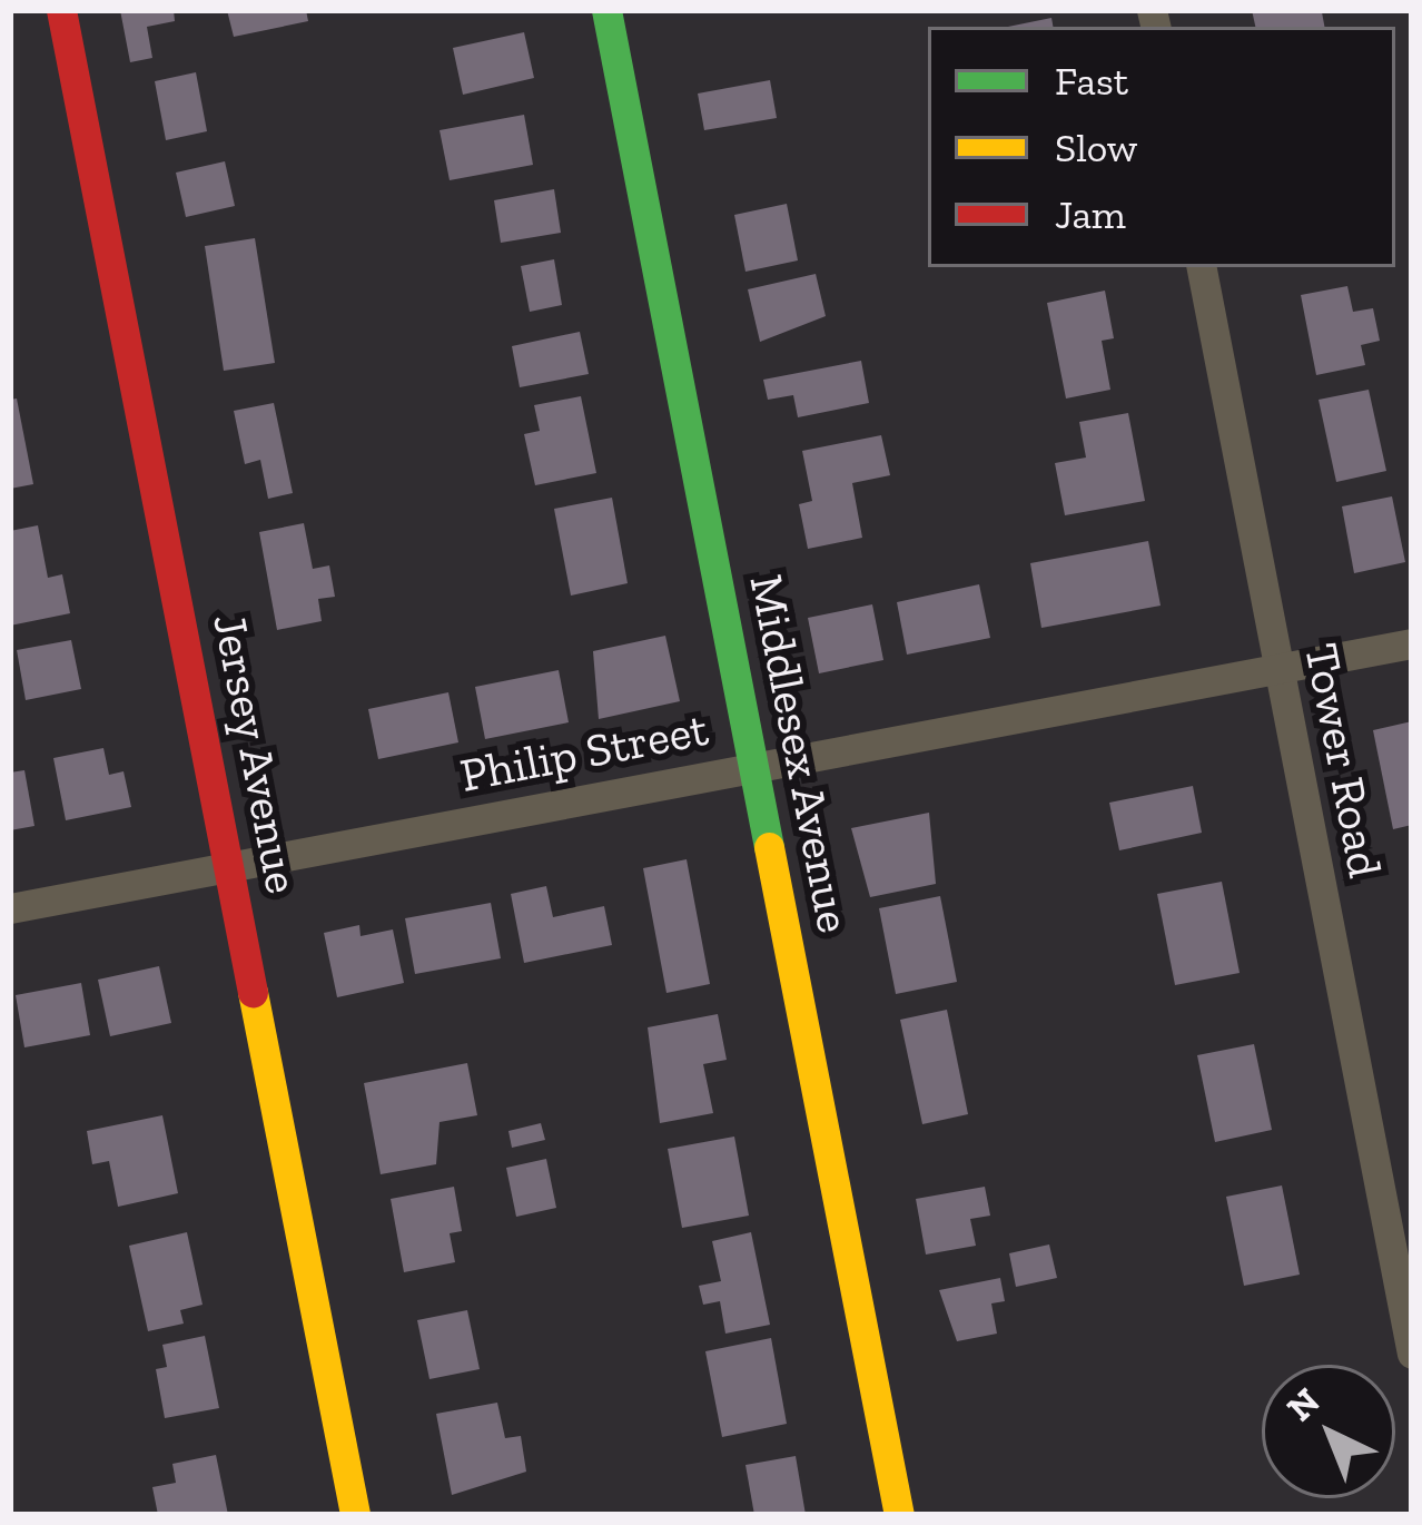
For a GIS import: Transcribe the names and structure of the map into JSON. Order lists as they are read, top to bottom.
{
  "streets": {
    "street": [
      "Philip Street",
      "Jersey Avenue",
      "Middlesex Avenue",
      "Tower Road"
    ]
  },
  "crossings": [
    ["Philip Street", "Jersey Avenue"],
    ["Philip Street", "Middlesex Avenue"],
    ["Philip Street", "Tower Road"]
  ],
  "legend": ["Fast", "Slow", "Jam"],
  "north": "top left"
}
